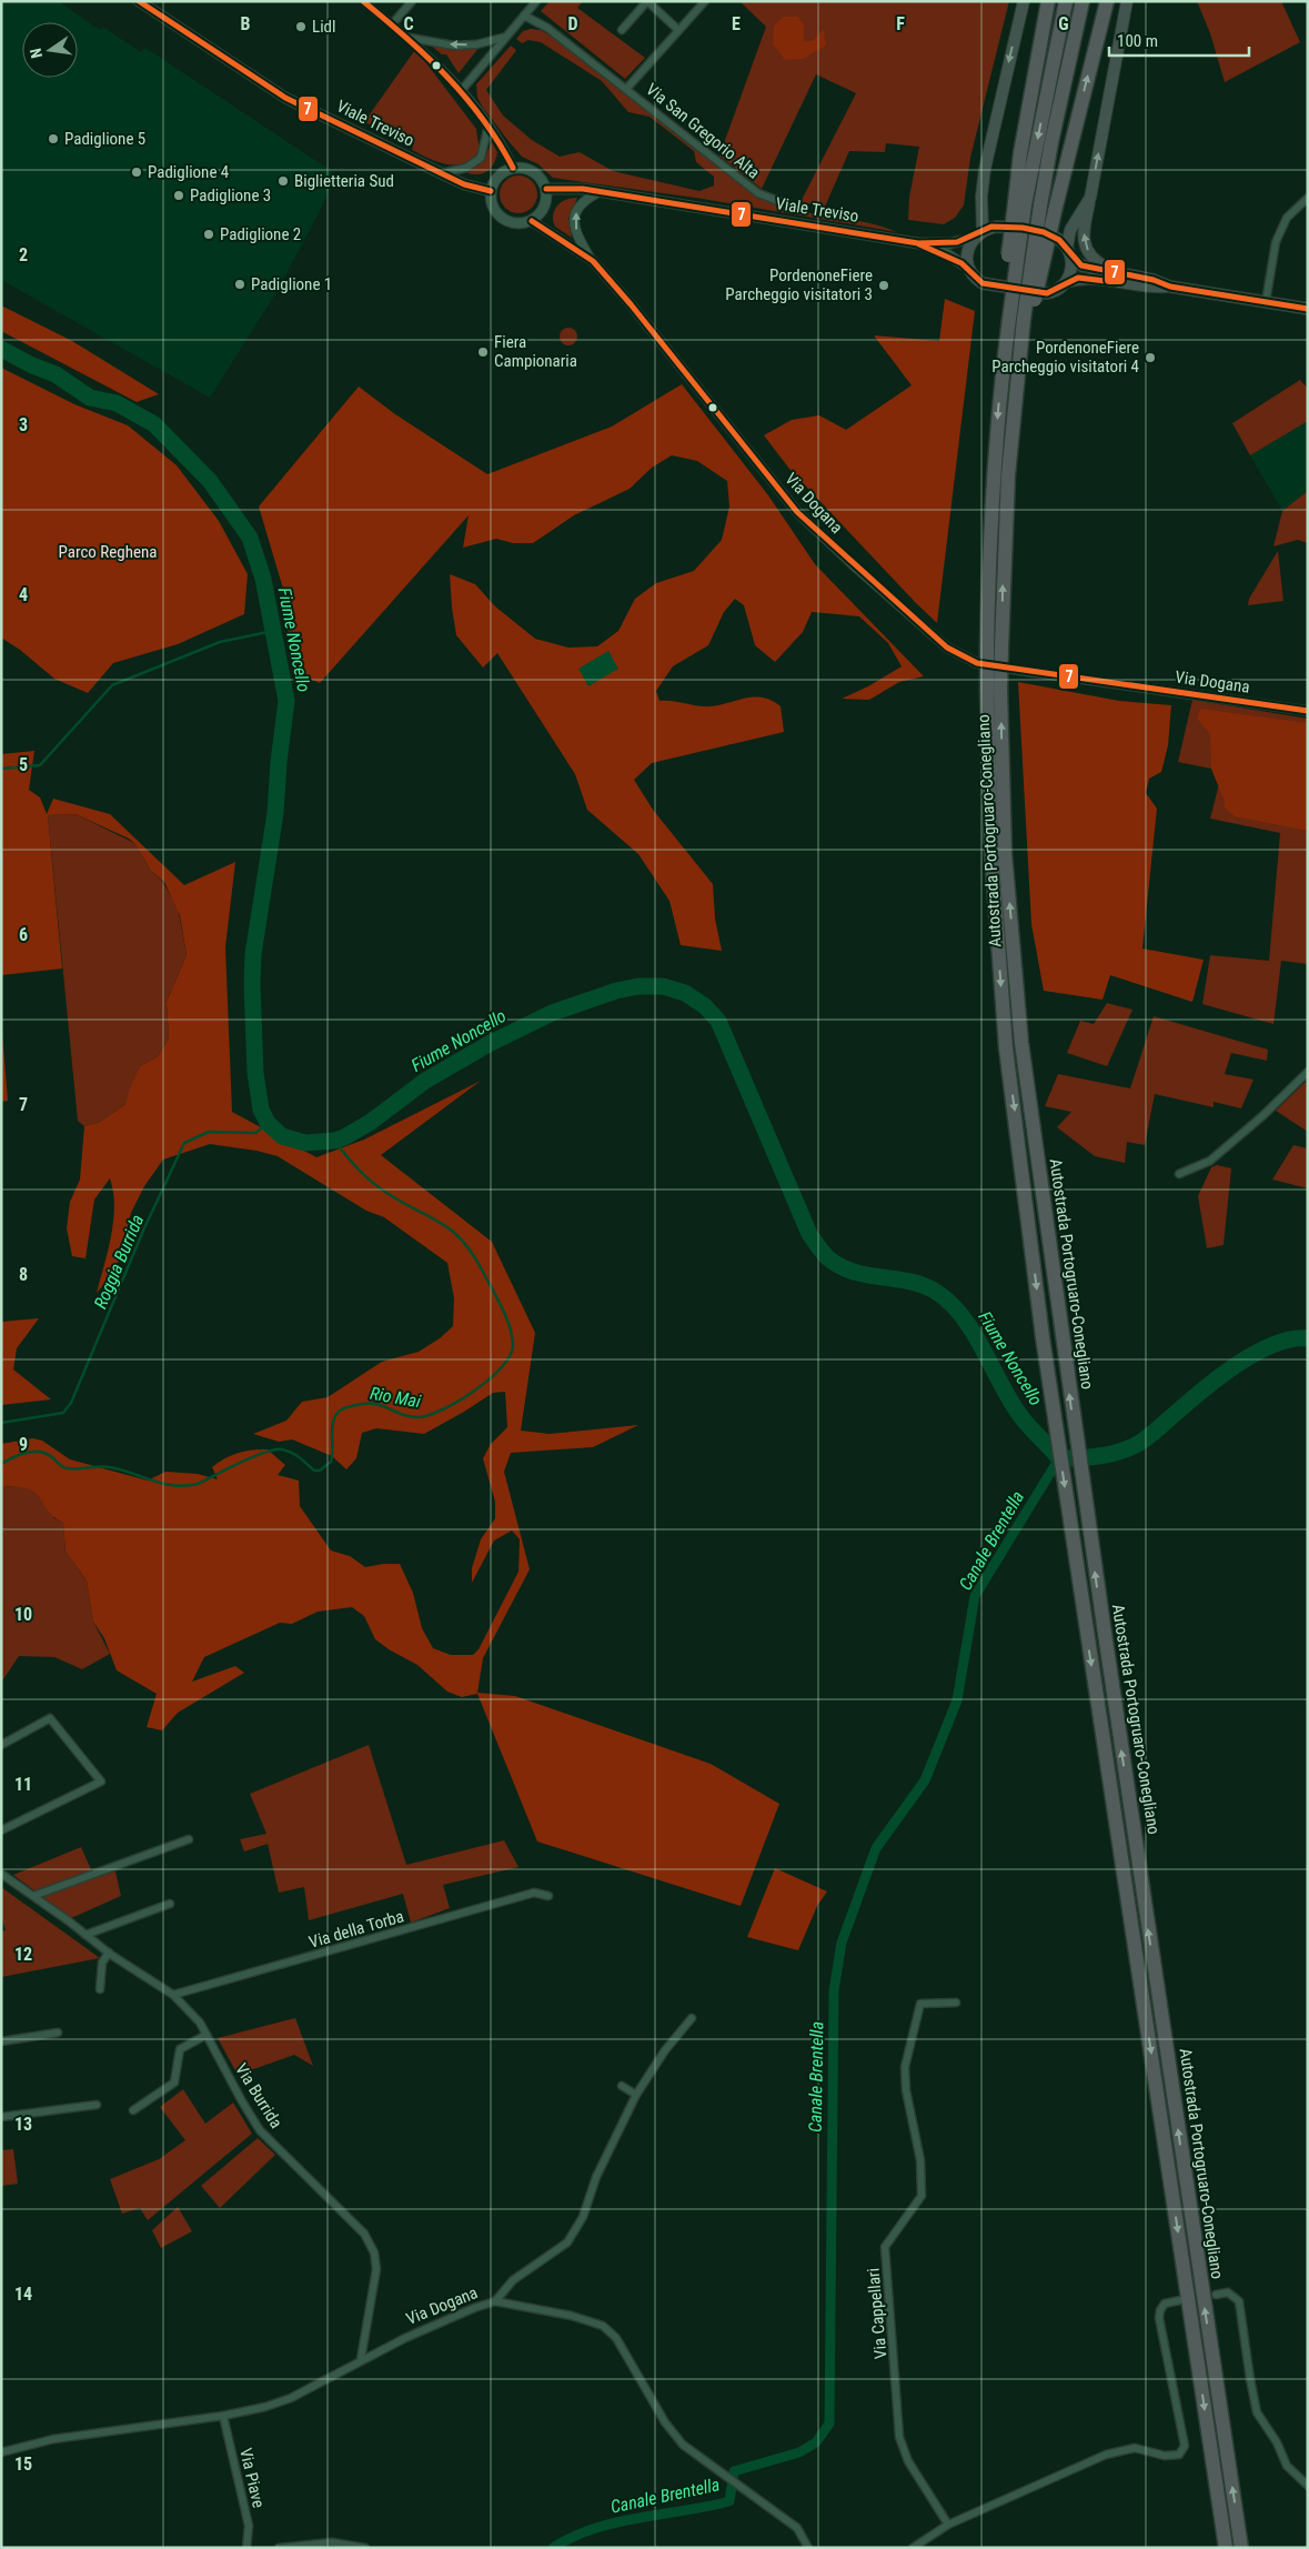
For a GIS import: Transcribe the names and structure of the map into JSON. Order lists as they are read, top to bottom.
{
  "streets": {
    "highway": ["Autostrada Portogruaro-Conegliano"],
    "main road": ["Viale Treviso"],
    "street": [
      "Via San Gregorio Alta",
      "Via Dogana",
      "Via della Torba",
      "Via Burrida",
      "Via Cappellari",
      "Via Piave"
    ]
  },
  "crossings": [
    ["Viale Treviso", "Via Dogana"],
    ["Via Dogana", "Via Burrida"],
    ["Via Dogana", "Via Piave"],
    ["Via della Torba", "Via Burrida"]
  ],
  "water": [
    "Fiume Noncello",
    "Roggia Burrida",
    "Rio Mai",
    "Canale Brentella"
  ],
  "parks": ["Parco Reghena"],
  "places": [
    "Lidl",
    "Padiglione 5",
    "Padiglione 4",
    "Biglietteria Sud",
    "Padiglione 3",
    "Padiglione 2",
    "Padiglione 1",
    "PordenoneFiere Parcheggio visitatori 3",
    "Fiera Campionaria",
    "PordenoneFiere Parcheggio visitatori 4"
  ],
  "lines": ["transit line 7"],
  "scale_bar": "100 m",
  "north": "left",
  "grid": {
    "columns": [
      "B",
      "C",
      "D",
      "E",
      "F",
      "G"
    ],
    "rows": [
      "2",
      "3",
      "4",
      "5",
      "6",
      "7",
      "8",
      "9",
      "10",
      "11",
      "12",
      "13",
      "14",
      "15"
    ]
  }
}
